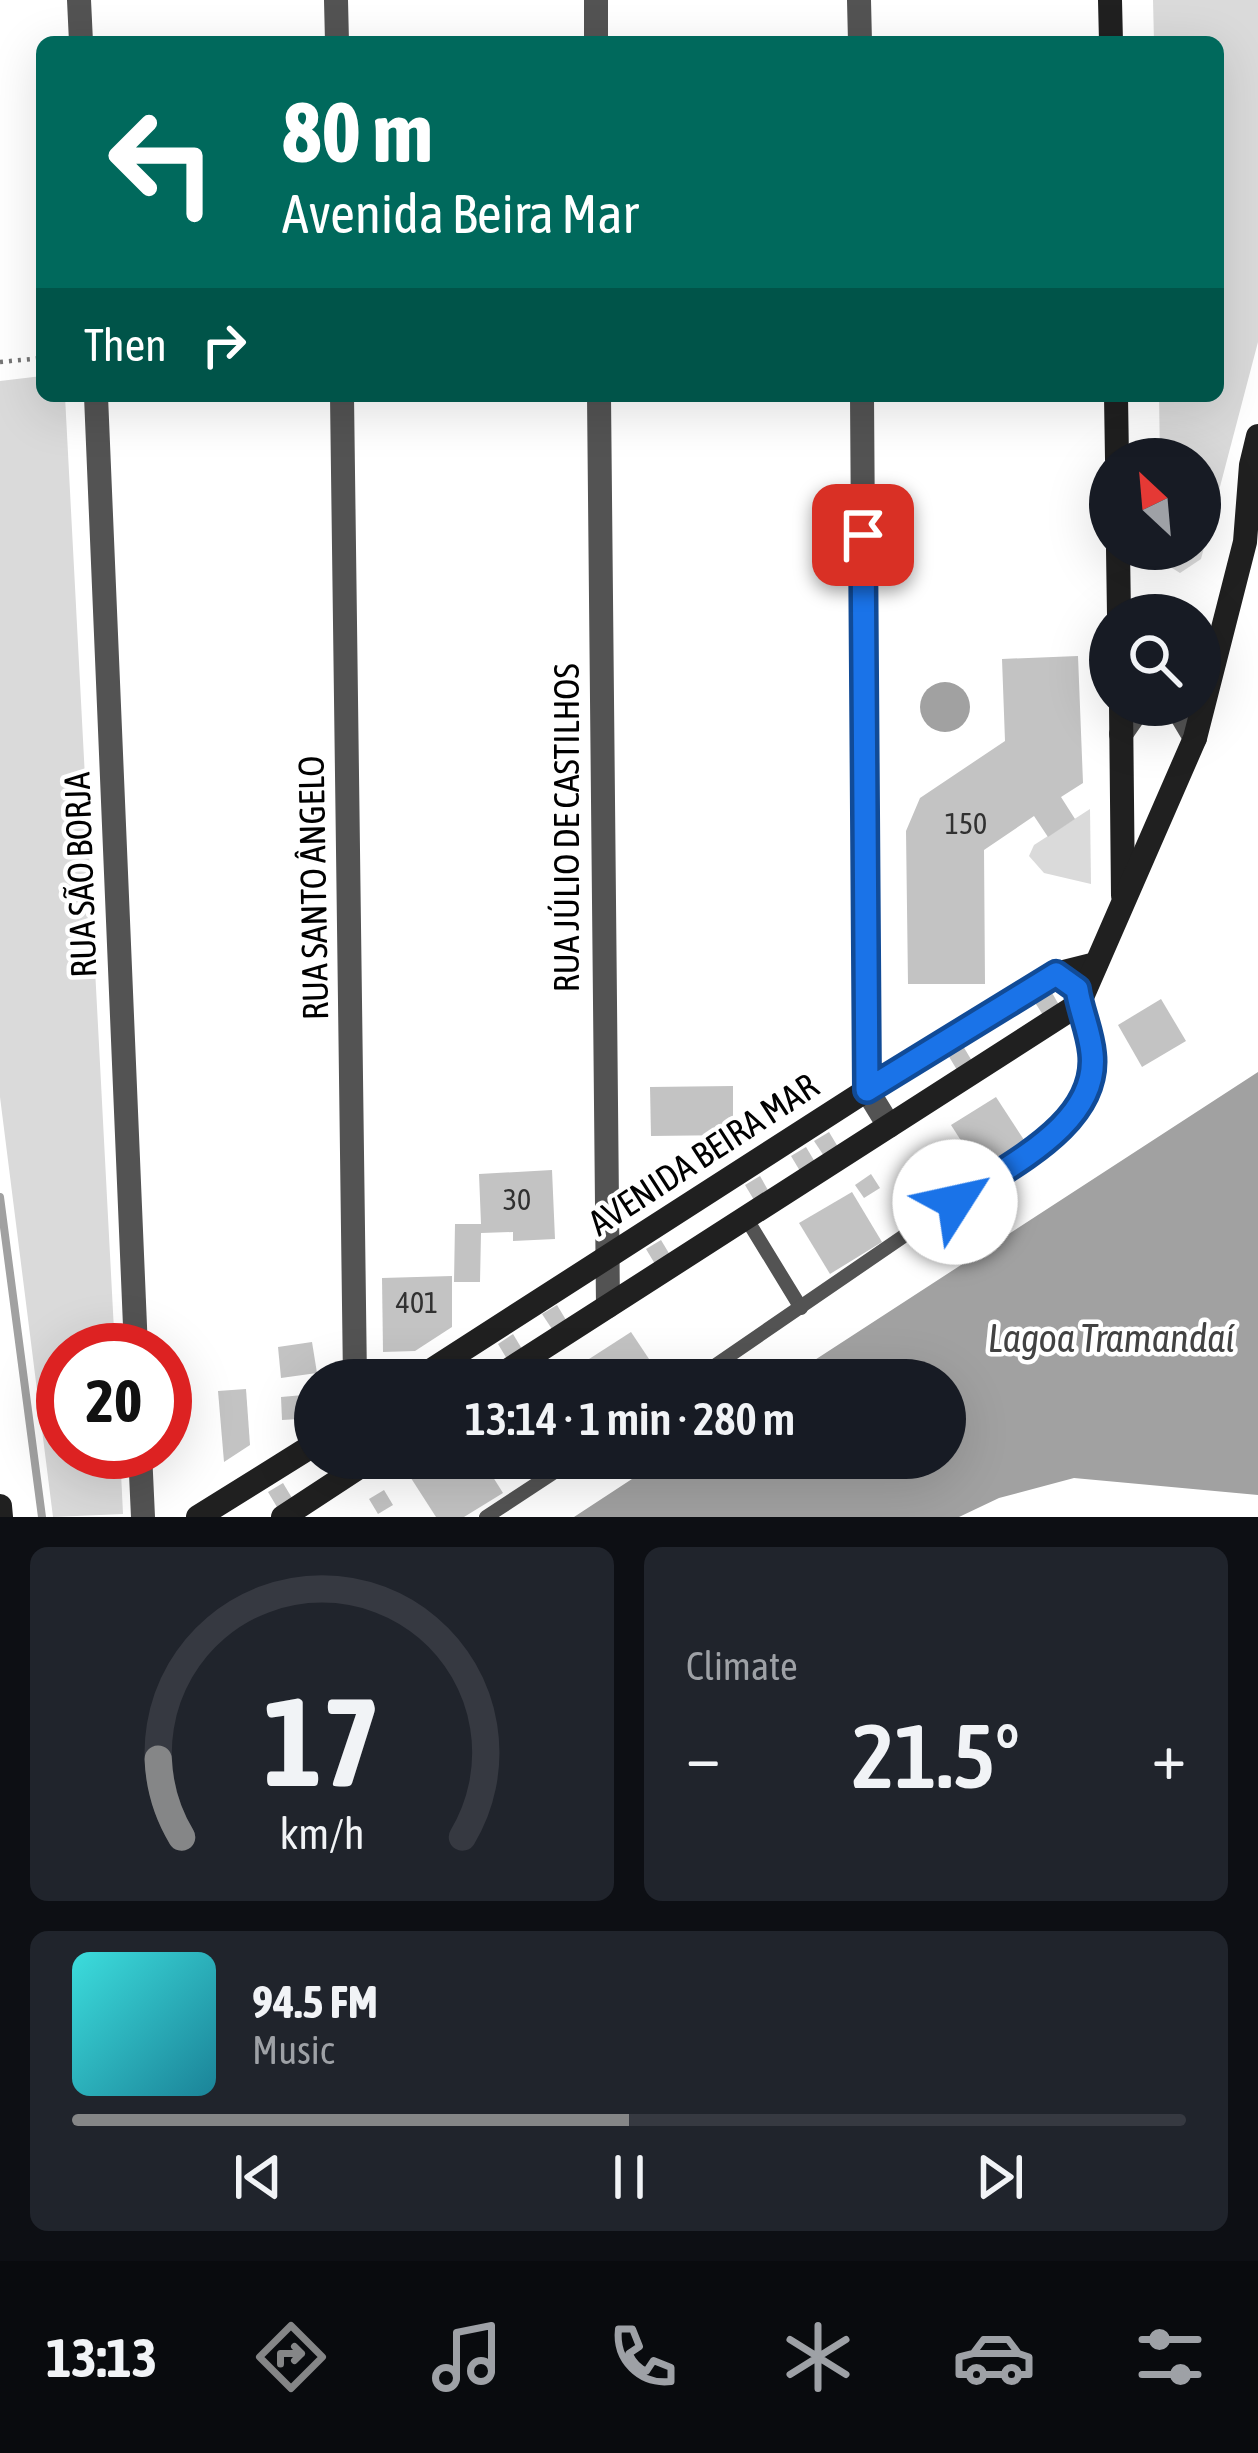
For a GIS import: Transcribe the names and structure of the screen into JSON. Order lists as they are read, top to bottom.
{
  "streets": {
    "main road": ["AVENIDA BEIRA MAR"],
    "street": ["RUA JÚLIO DE CASTILHOS", "RUA SÃO BORJA", "RUA SANTO ÂNGELO"]
  },
  "crossings": [
    ["RUA JÚLIO DE CASTILHOS", "AVENIDA BEIRA MAR"]
  ],
  "water": ["Lagoa Tramandaí"],
  "house_numbers": ["150", "30", "401"],
  "north": "top left",
  "page": {
    "turn": ["80 m", "Avenida Beira Mar"],
    "then": "Then",
    "limit": "20",
    "trip": "13:14 · 1 min · 280 m",
    "tile": "Climate",
    "heat": ["−", "21.5°", "+"],
    "song": ["94.5 FM", "Music"],
    "tabs": "13:13",
    "gauge": ["17", "km/h"]
  }
}
